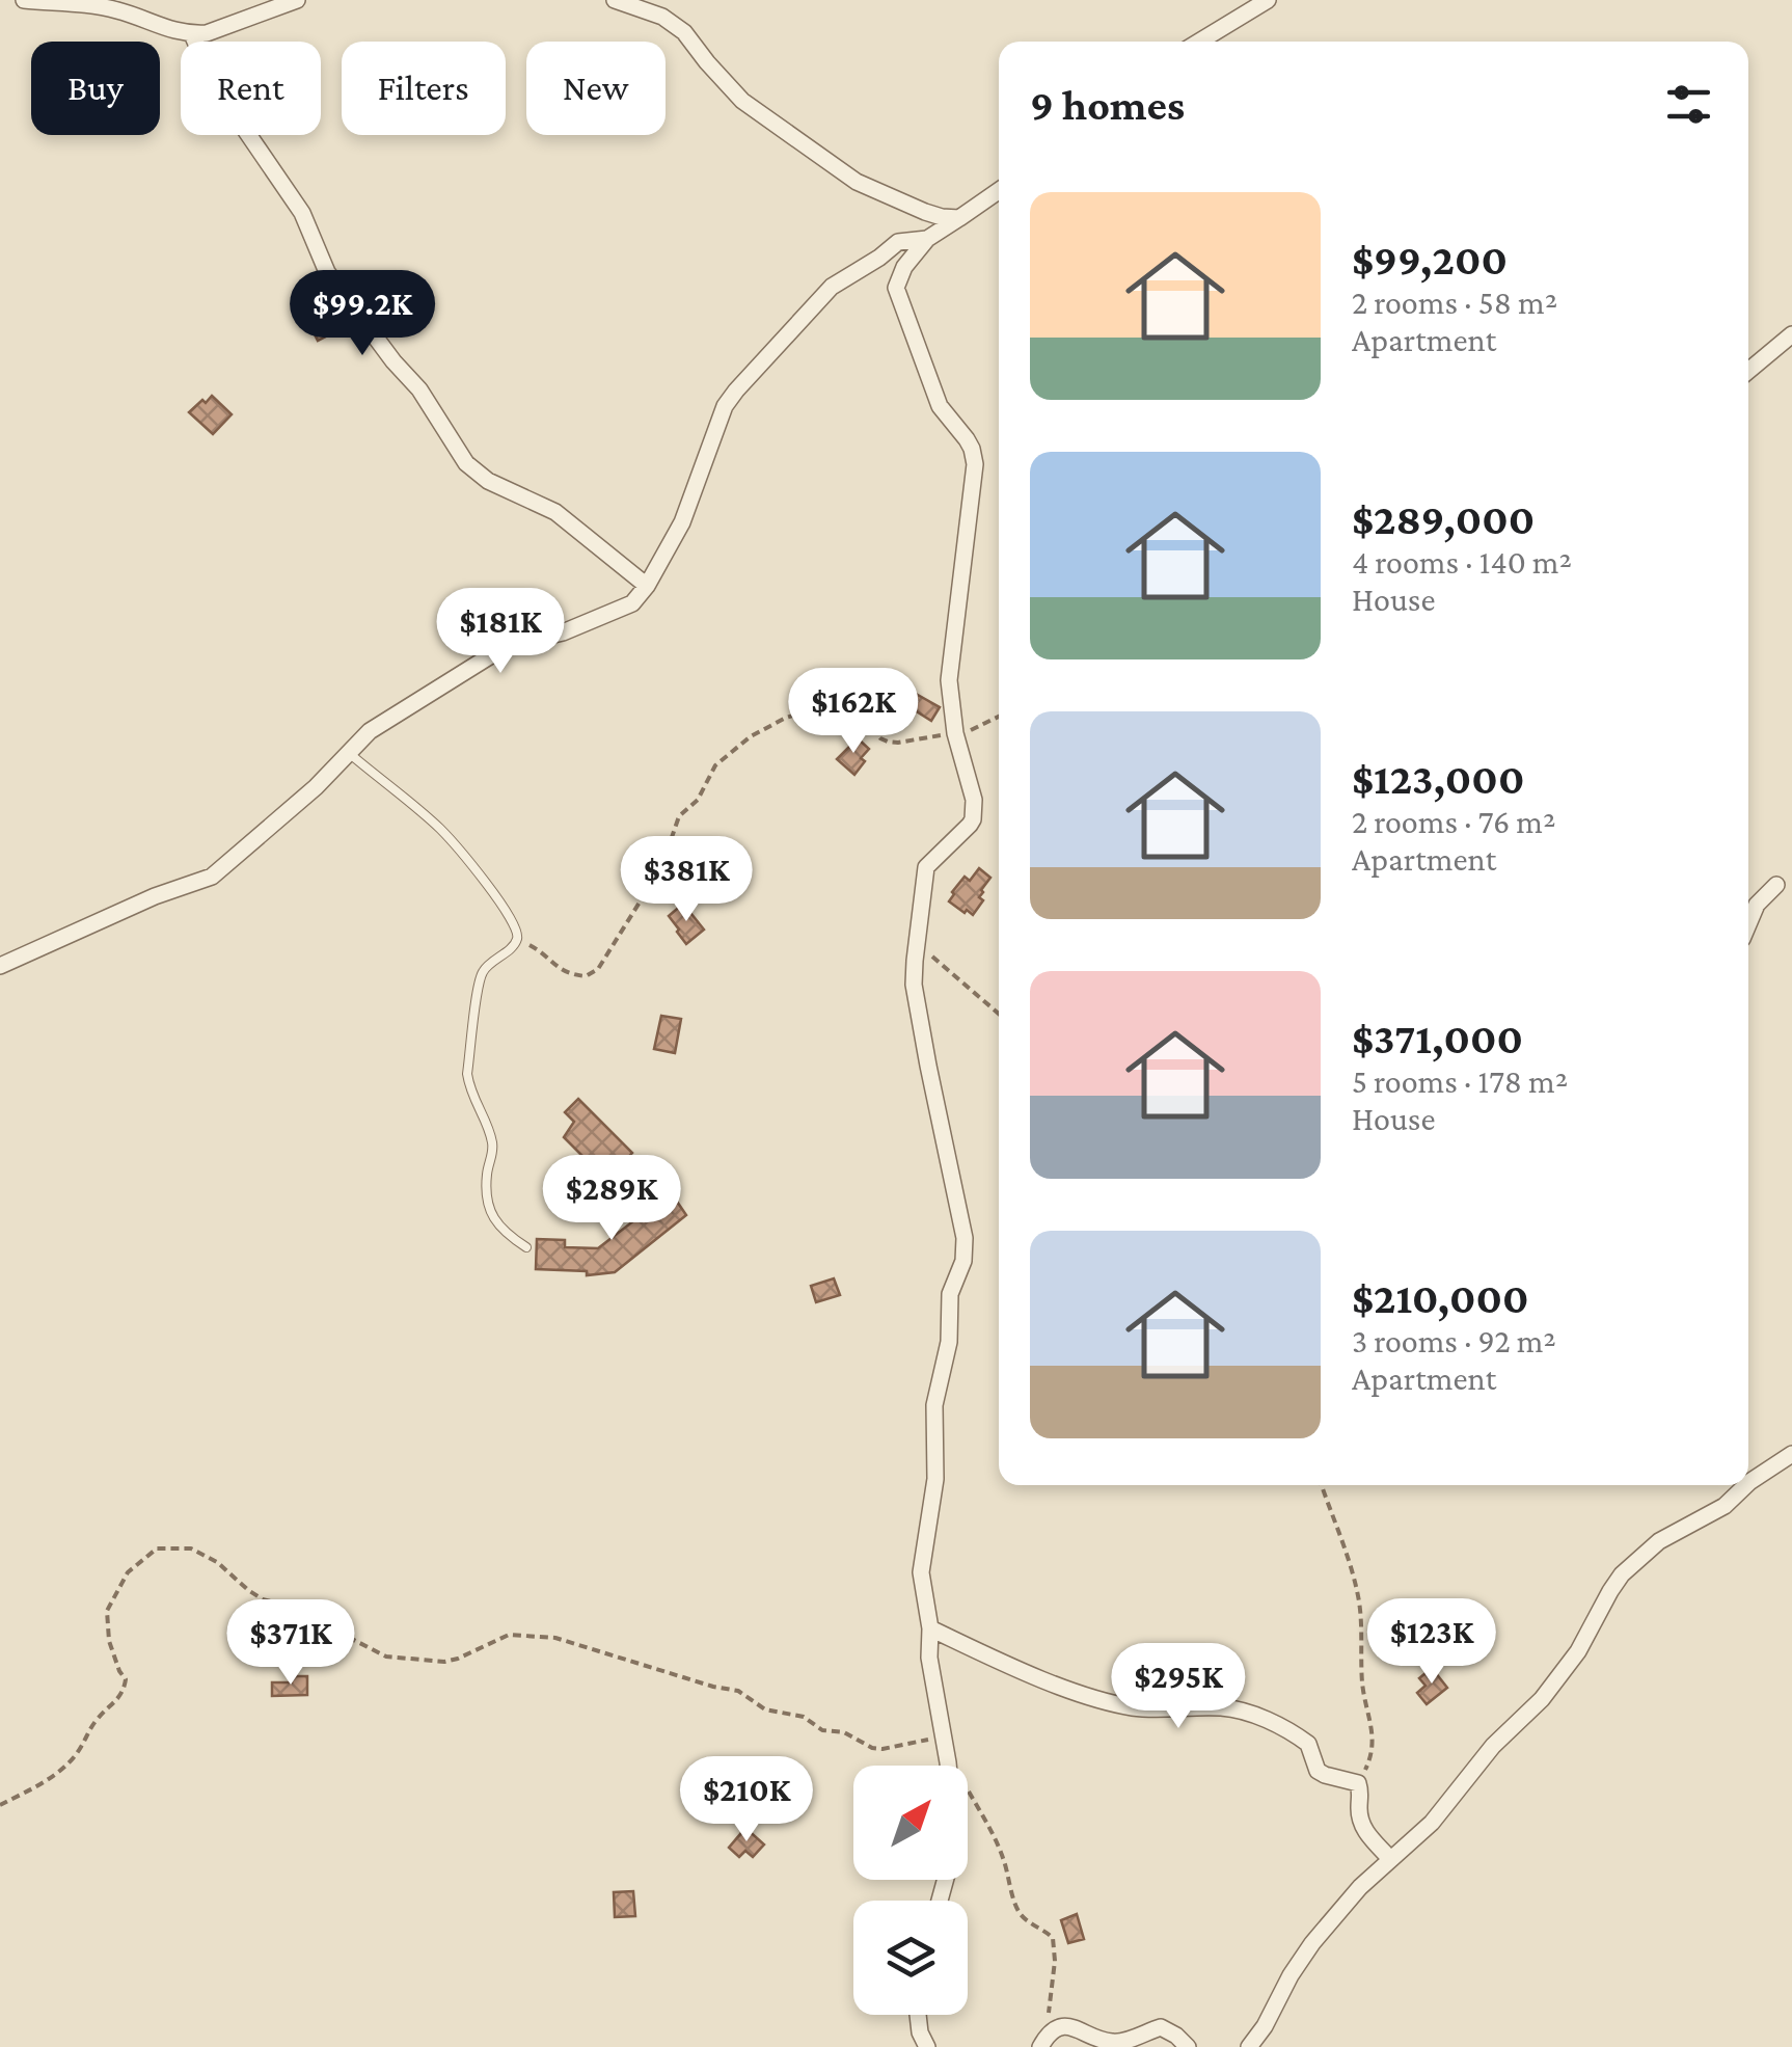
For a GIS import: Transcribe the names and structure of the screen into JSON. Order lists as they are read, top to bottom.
{
  "north": "top right",
  "page": {
    "chip": [
      "Buy",
      "Rent",
      "Filters",
      "New"
    ],
    "heading": "9 homes",
    "list": [
      {
        "name": "$99,200",
        "note": "2 rooms · 58 m² · Apartment"
      },
      {
        "name": "$289,000",
        "note": "4 rooms · 140 m² · House"
      },
      {
        "name": "$123,000",
        "note": "2 rooms · 76 m² · Apartment"
      },
      {
        "name": "$371,000",
        "note": "5 rooms · 178 m² · House"
      },
      {
        "name": "$210,000",
        "note": "3 rooms · 92 m² · Apartment"
      }
    ],
    "price": [
      "$99.2K",
      "$181K",
      "$162K",
      "$381K",
      "$289K",
      "$123K",
      "$371K",
      "$295K",
      "$210K"
    ]
  }
}
